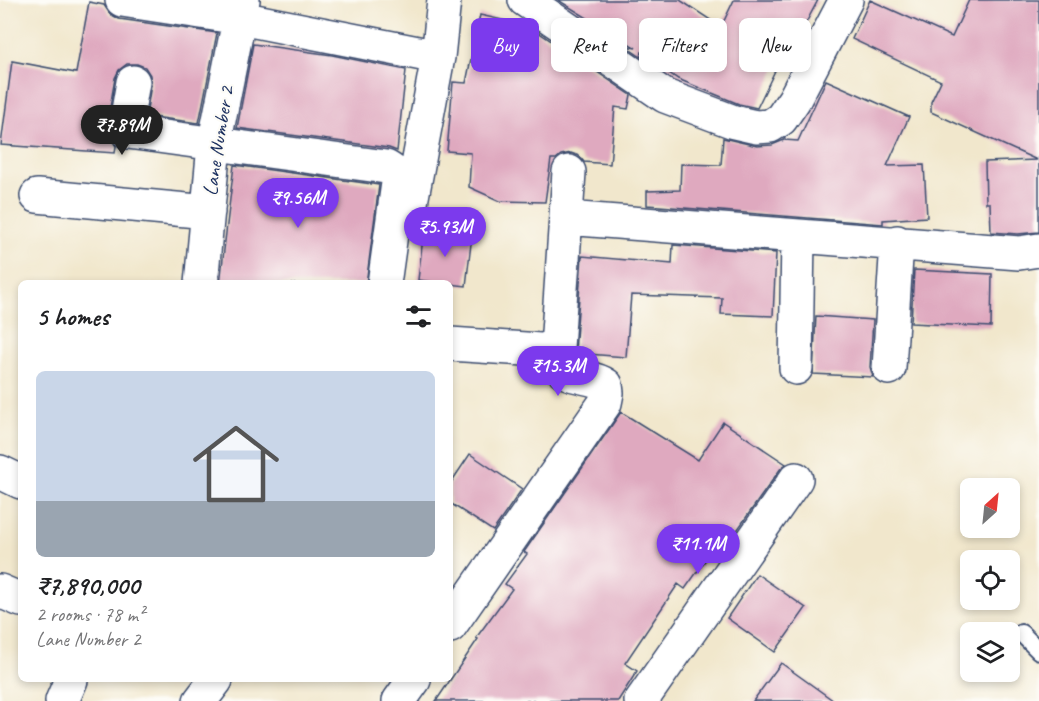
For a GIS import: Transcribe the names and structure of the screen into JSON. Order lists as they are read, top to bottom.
{
  "streets": {
    "street": ["Lane Number 2"]
  },
  "north": "top right",
  "page": {
    "chip": [
      "Buy",
      "Rent",
      "Filters",
      "New"
    ],
    "price": [
      "₹7.89M",
      "₹9.56M",
      "₹5.93M",
      "₹15.3M",
      "₹11.1M"
    ],
    "heading": "5 homes",
    "list": [
      {
        "name": "₹7,890,000",
        "note": "2 rooms · 78 m² · Lane Number 2"
      }
    ]
  }
}
